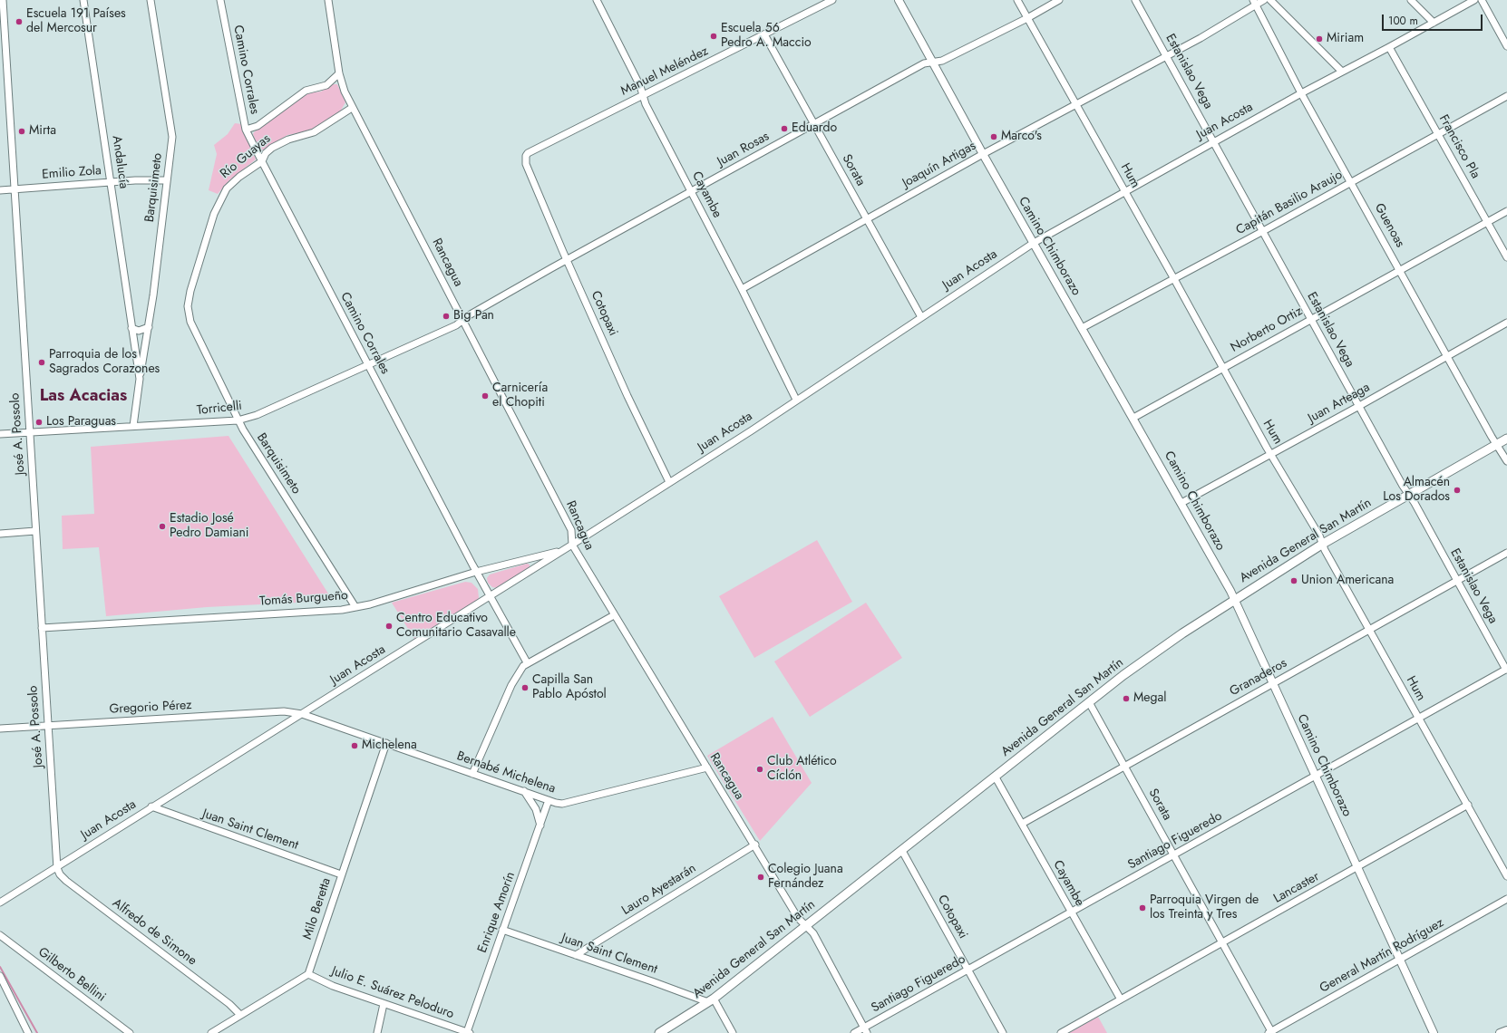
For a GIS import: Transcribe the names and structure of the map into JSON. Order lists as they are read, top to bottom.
{
  "streets": {
    "main road": ["Avenida General San Martín"],
    "street": [
      "Camino Corrales",
      "Manuel Meléndez",
      "Estanislao Vega",
      "Juan Acosta",
      "Francisco Pla",
      "Juan Rosas",
      "Río Guayas",
      "Andalucía",
      "Joaquín Artigas",
      "Sorata",
      "Emilio Zola",
      "Hum",
      "Barquisimeto",
      "Cayambe",
      "Capitán Basilio Araujo",
      "Guenoas",
      "Camino Chimborazo",
      "Rancagua",
      "Cotopaxi",
      "Norberto Ortiz",
      "Juan Arteaga",
      "Torricelli",
      "José A. Possolo",
      "Tomás Burgueño",
      "Granaderos",
      "Gregorio Pérez",
      "Bernabé Michelena",
      "Juan Saint Clement",
      "Santiago Figueredo",
      "Lancaster",
      "Lauro Ayestarán",
      "Milo Beretta",
      "Enrique Amorín",
      "Alfredo de Simone",
      "General Martín Rodríguez",
      "Gilberto Bellini",
      "Julio E. Suárez Peloduro"
    ]
  },
  "crossings": [
    ["Camino Corrales", "Juan Acosta"],
    ["Camino Corrales", "Río Guayas"],
    ["Camino Corrales", "Torricelli"],
    ["Camino Corrales", "Tomás Burgueño"],
    ["Manuel Meléndez", "Sorata"],
    ["Manuel Meléndez", "Cayambe"],
    ["Manuel Meléndez", "Cotopaxi"],
    ["Estanislao Vega", "Juan Acosta"],
    ["Estanislao Vega", "Joaquín Artigas"],
    ["Estanislao Vega", "Capitán Basilio Araujo"],
    ["Estanislao Vega", "Norberto Ortiz"],
    ["Estanislao Vega", "Juan Arteaga"],
    ["Estanislao Vega", "Avenida General San Martín"],
    ["Estanislao Vega", "Granaderos"],
    ["Estanislao Vega", "Santiago Figueredo"],
    ["Juan Acosta", "Francisco Pla"],
    ["Juan Acosta", "Sorata"],
    ["Juan Acosta", "Hum"],
    ["Juan Acosta", "Cayambe"],
    ["Juan Acosta", "Guenoas"],
    ["Juan Acosta", "Camino Chimborazo"],
    ["Juan Acosta", "Rancagua"],
    ["Juan Acosta", "Cotopaxi"],
    ["Juan Acosta", "José A. Possolo"],
    ["Juan Acosta", "Tomás Burgueño"],
    ["Juan Acosta", "Gregorio Pérez"],
    ["Juan Acosta", "Bernabé Michelena"],
    ["Juan Acosta", "Juan Saint Clement"],
    ["Juan Acosta", "Alfredo de Simone"],
    ["Francisco Pla", "Capitán Basilio Araujo"],
    ["Francisco Pla", "Norberto Ortiz"],
    ["Juan Rosas", "Sorata"],
    ["Juan Rosas", "Hum"],
    ["Juan Rosas", "Cayambe"],
    ["Juan Rosas", "Camino Chimborazo"],
    ["Juan Rosas", "Rancagua"],
    ["Juan Rosas", "Cotopaxi"],
    ["Juan Rosas", "Torricelli"],
    ["Río Guayas", "Barquisimeto"],
    ["Río Guayas", "Rancagua"],
    ["Andalucía", "Emilio Zola"],
    ["Andalucía", "Barquisimeto"],
    ["Andalucía", "Torricelli"],
    ["Joaquín Artigas", "Sorata"],
    ["Joaquín Artigas", "Hum"],
    ["Joaquín Artigas", "Cayambe"],
    ["Joaquín Artigas", "Guenoas"],
    ["Joaquín Artigas", "Camino Chimborazo"],
    ["Sorata", "Avenida General San Martín"],
    ["Sorata", "Granaderos"],
    ["Sorata", "Santiago Figueredo"],
    ["Sorata", "Lancaster"],
    ["Sorata", "General Martín Rodríguez"],
    ["Emilio Zola", "Barquisimeto"],
    ["Emilio Zola", "José A. Possolo"],
    ["Hum", "Capitán Basilio Araujo"],
    ["Hum", "Norberto Ortiz"],
    ["Hum", "Juan Arteaga"],
    ["Hum", "Avenida General San Martín"],
    ["Hum", "Granaderos"],
    ["Hum", "Santiago Figueredo"],
    ["Hum", "Lancaster"],
    ["Barquisimeto", "Torricelli"],
    ["Barquisimeto", "Tomás Burgueño"],
    ["Cayambe", "Avenida General San Martín"],
    ["Cayambe", "Granaderos"],
    ["Cayambe", "Santiago Figueredo"],
    ["Cayambe", "Lancaster"],
    ["Capitán Basilio Araujo", "Guenoas"],
    ["Capitán Basilio Araujo", "Camino Chimborazo"],
    ["Guenoas", "Norberto Ortiz"],
    ["Guenoas", "Juan Arteaga"],
    ["Guenoas", "Avenida General San Martín"],
    ["Camino Chimborazo", "Norberto Ortiz"],
    ["Camino Chimborazo", "Juan Arteaga"],
    ["Camino Chimborazo", "Avenida General San Martín"],
    ["Camino Chimborazo", "Granaderos"],
    ["Camino Chimborazo", "Santiago Figueredo"],
    ["Camino Chimborazo", "Lancaster"],
    ["Camino Chimborazo", "General Martín Rodríguez"],
    ["Rancagua", "Torricelli"],
    ["Rancagua", "Avenida General San Martín"],
    ["Rancagua", "Bernabé Michelena"],
    ["Rancagua", "Santiago Figueredo"],
    ["Rancagua", "Lauro Ayestarán"],
    ["Cotopaxi", "Avenida General San Martín"],
    ["Cotopaxi", "Santiago Figueredo"],
    ["Torricelli", "José A. Possolo"],
    ["José A. Possolo", "Tomás Burgueño"],
    ["José A. Possolo", "Gregorio Pérez"],
    ["José A. Possolo", "Alfredo de Simone"],
    ["Avenida General San Martín", "Juan Saint Clement"],
    ["Gregorio Pérez", "Bernabé Michelena"],
    ["Bernabé Michelena", "Milo Beretta"],
    ["Bernabé Michelena", "Enrique Amorín"],
    ["Juan Saint Clement", "Lauro Ayestarán"],
    ["Juan Saint Clement", "Milo Beretta"],
    ["Juan Saint Clement", "Enrique Amorín"],
    ["Milo Beretta", "Julio E. Suárez Peloduro"],
    ["Enrique Amorín", "Julio E. Suárez Peloduro"]
  ],
  "districts": ["Las Acacias"],
  "places": [
    "Escuela 191 Países del Mercosur",
    "Escuela 56 Pedro A. Maccio",
    "Miriam",
    "Eduardo",
    "Mirta",
    "Marco's",
    "Big Pan",
    "Parroquia de los Sagrados Corazones",
    "Carnicería el Chopiti",
    "Los Paraguas",
    "Almacén Los Dorados",
    "Estadio José Pedro Damiani",
    "Union Americana",
    "Centro Educativo Comunitario Casavalle",
    "Capilla San Pablo Apóstol",
    "Megal",
    "Michelena",
    "Club Atlético Cíclón",
    "Colegio Juana Fernández",
    "Parroquia Virgen de los Treinta y Tres"
  ],
  "scale_bar": "100 m"
}
